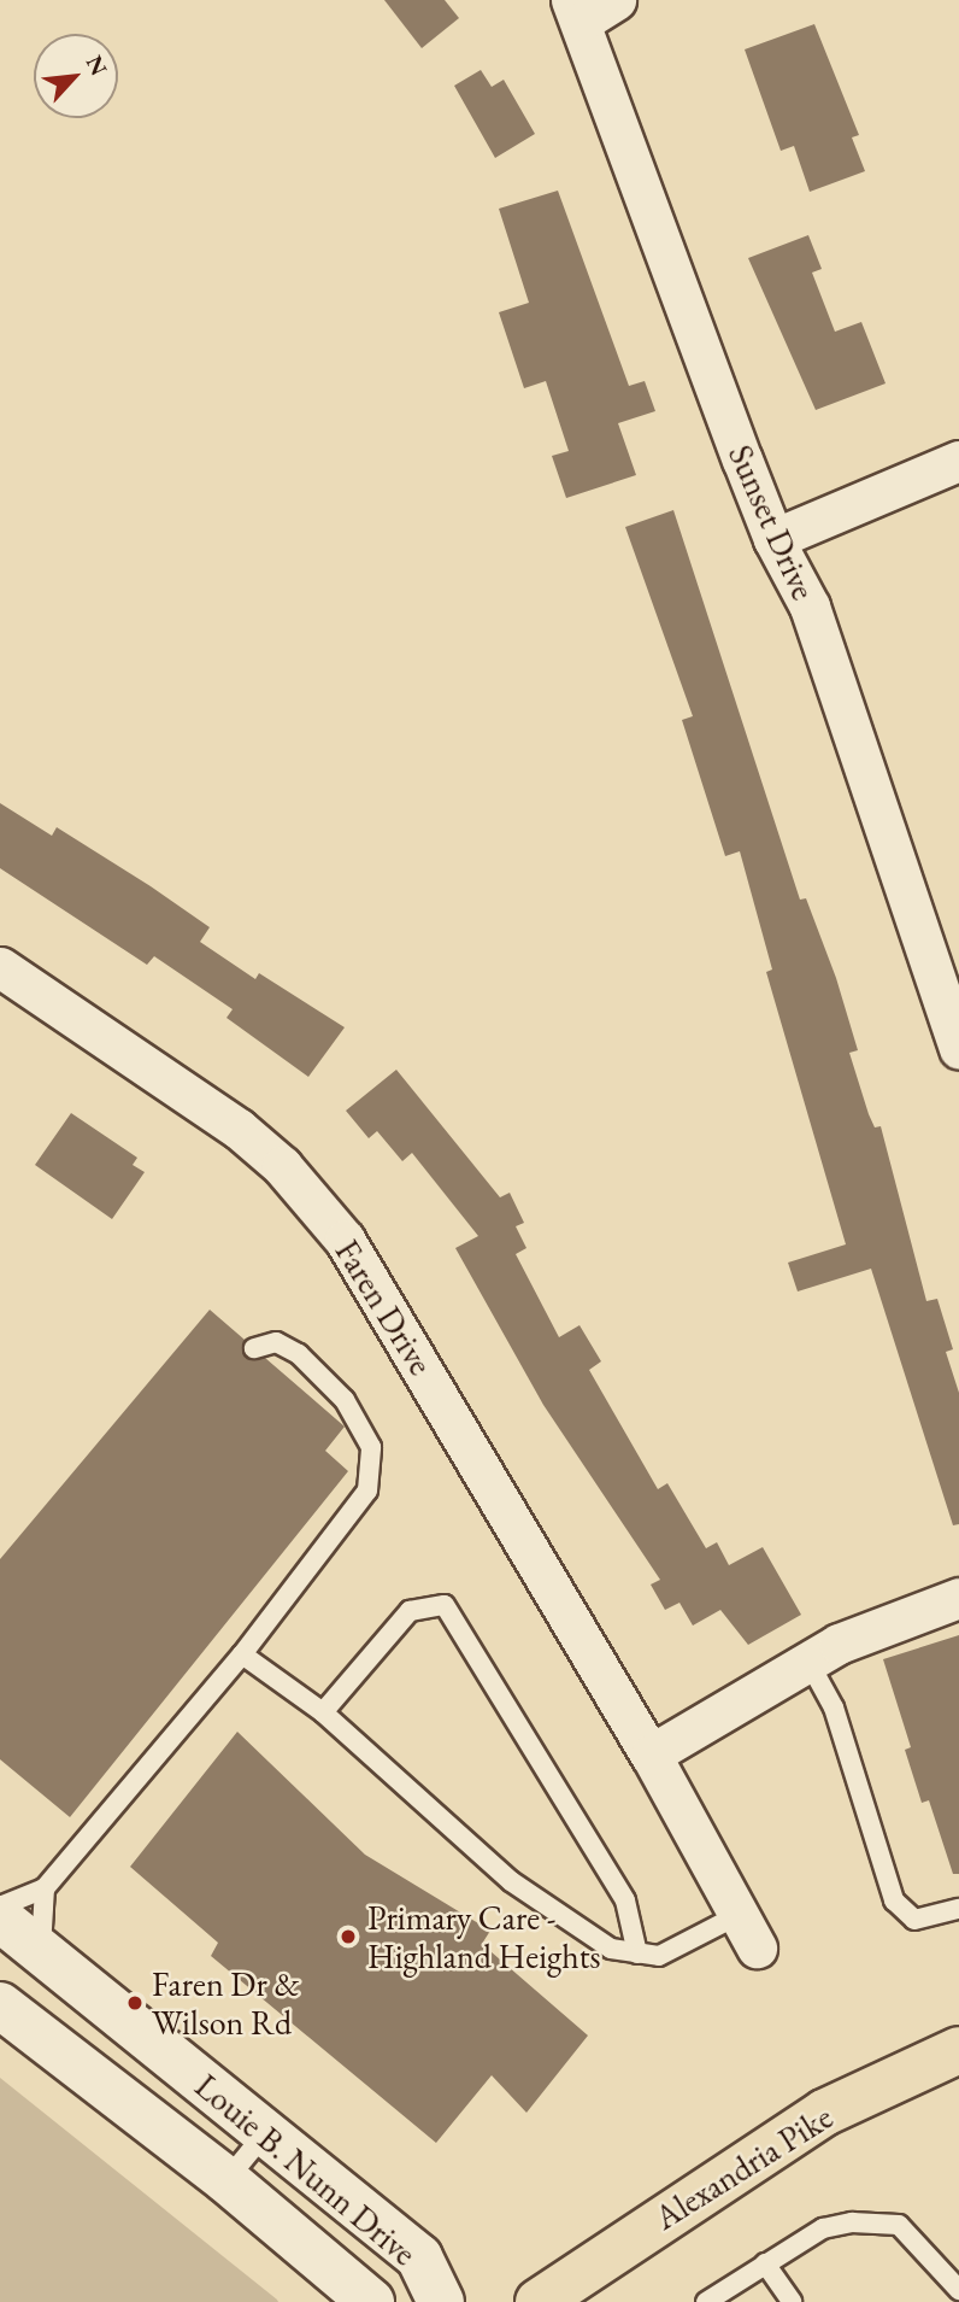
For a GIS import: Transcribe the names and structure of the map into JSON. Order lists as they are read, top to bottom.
{
  "streets": {
    "highway": ["Alexandria Pike"],
    "main road": ["Louie B. Nunn Drive"],
    "street": ["Sunset Drive", "Faren Drive"]
  },
  "places": ["Primary Care - Highland Heights", "Faren Dr & Wilson Rd"],
  "north": "top right"
}
